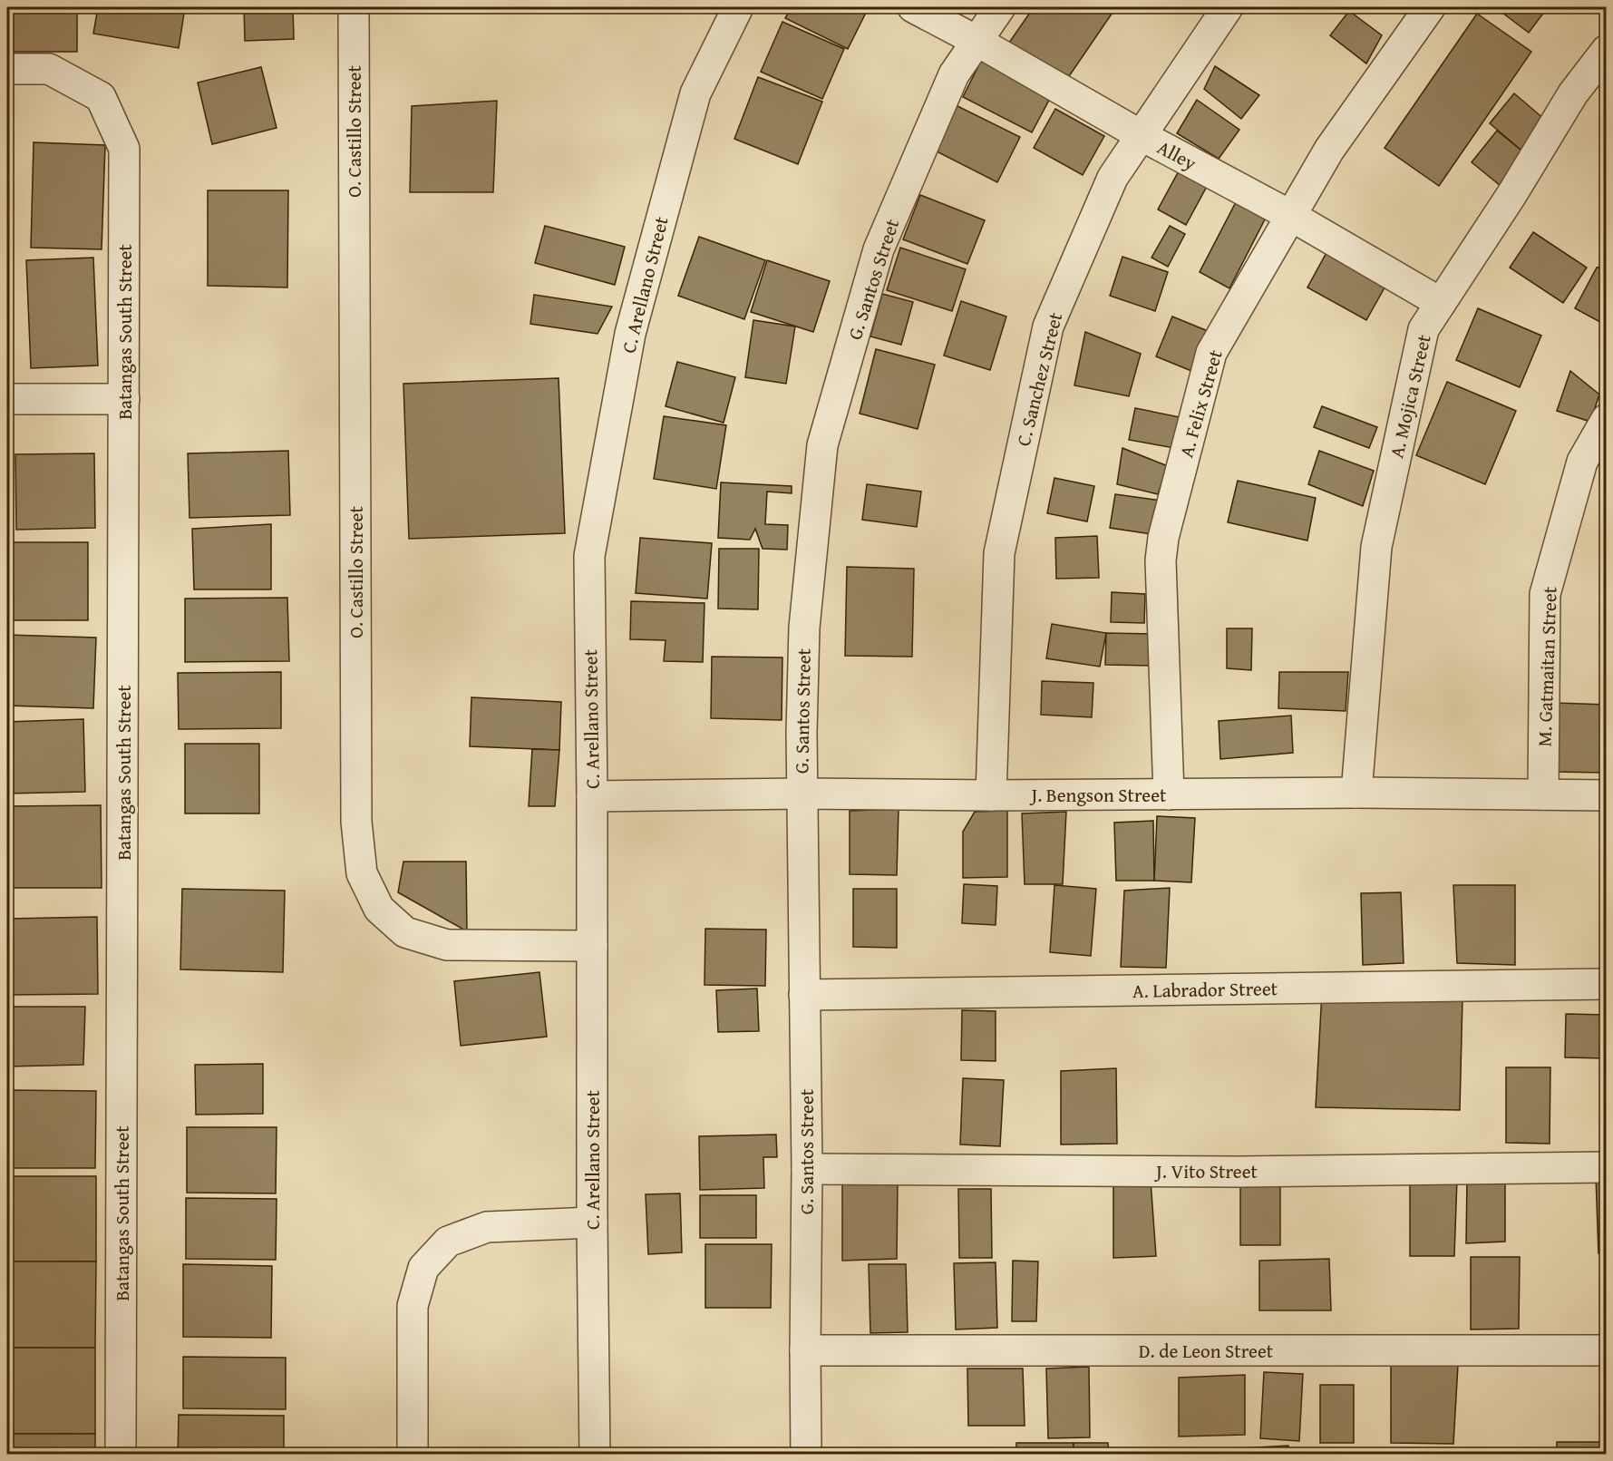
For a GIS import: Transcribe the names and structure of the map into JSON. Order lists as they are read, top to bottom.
{
  "streets": {
    "street": [
      "O. Castillo Street",
      "Alley",
      "G. Santos Street",
      "C. Arellano Street",
      "Batangas South Street",
      "C. Sanchez Street",
      "A. Mojica Street",
      "A. Felix Street",
      "M. Gatmaitan Street",
      "J. Bengson Street",
      "A. Labrador Street",
      "J. Vito Street",
      "D. de Leon Street"
    ]
  },
  "crossings": [
    ["O. Castillo Street", "C. Arellano Street"],
    ["Alley", "G. Santos Street"],
    ["Alley", "C. Sanchez Street"],
    ["Alley", "A. Mojica Street"],
    ["Alley", "A. Felix Street"],
    ["G. Santos Street", "J. Bengson Street"],
    ["G. Santos Street", "A. Labrador Street"],
    ["G. Santos Street", "J. Vito Street"],
    ["G. Santos Street", "D. de Leon Street"],
    ["C. Arellano Street", "J. Bengson Street"],
    ["C. Sanchez Street", "J. Bengson Street"],
    ["A. Mojica Street", "J. Bengson Street"],
    ["A. Felix Street", "J. Bengson Street"],
    ["M. Gatmaitan Street", "J. Bengson Street"]
  ]
}
